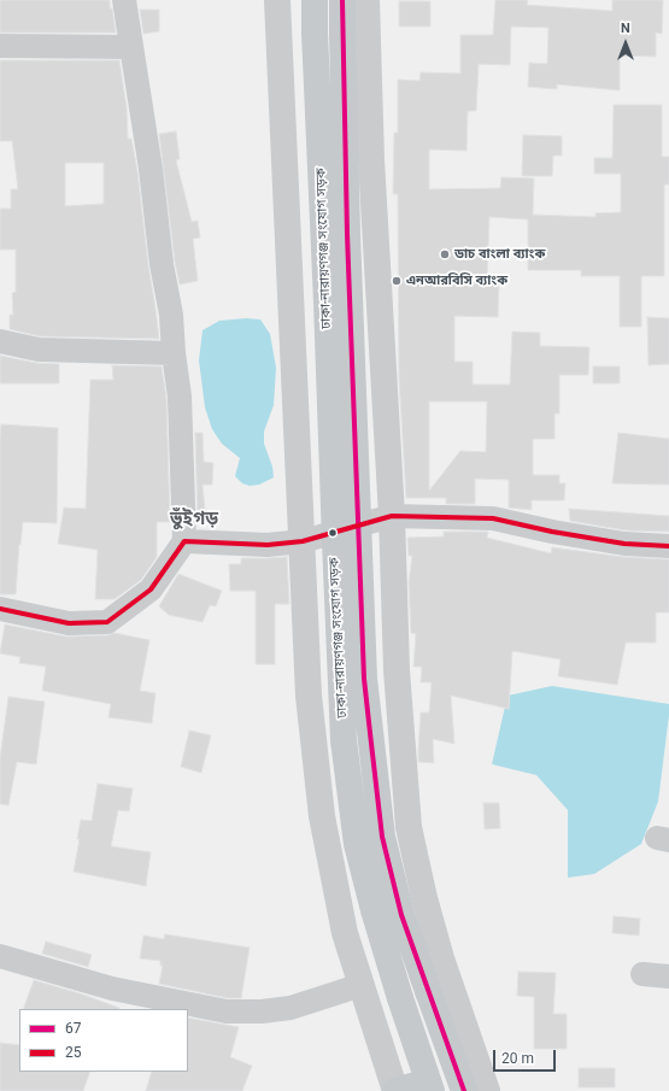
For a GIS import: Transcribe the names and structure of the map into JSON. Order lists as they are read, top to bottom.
{
  "streets": {
    "main road": ["ঢাকা-নারায়ণগঞ্জ সংযোগ সড়ক"]
  },
  "districts": ["ভুঁইগড়"],
  "places": ["ডাচ বাংলা ব্যাংক", "এনআরবিসি ব্যাংক"],
  "lines": ["transit line 67", "transit line 25"],
  "legend": ["67", "25"],
  "scale_bar": "20 m",
  "north": "top"
}
